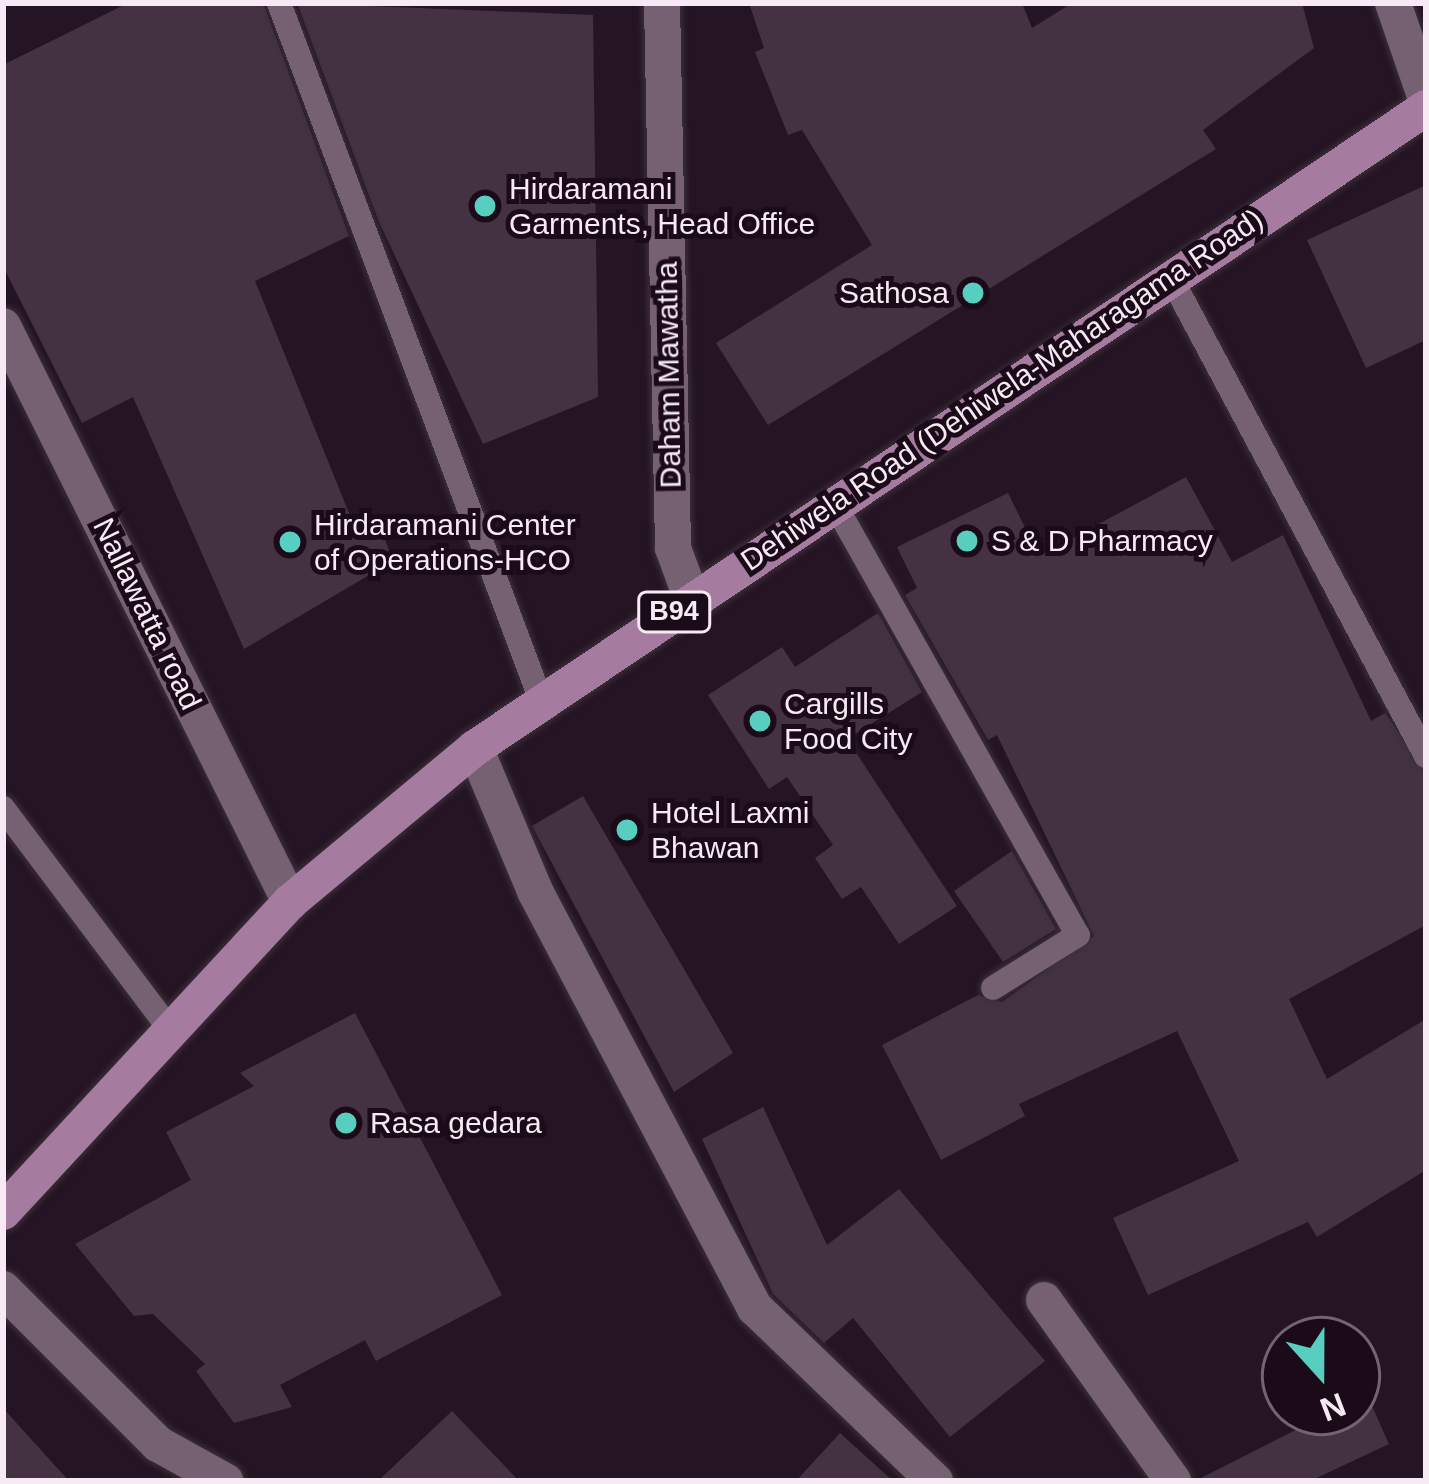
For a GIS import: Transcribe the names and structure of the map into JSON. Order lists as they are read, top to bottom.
{
  "streets": {
    "main road": ["Dehiwela Road (Dehiwela-Maharagama Road)", "B94"],
    "street": ["Daham Mawatha", "Nallawatta road"]
  },
  "crossings": [
    ["Daham Mawatha", "Dehiwela Road (Dehiwela-Maharagama Road)"],
    ["Dehiwela Road (Dehiwela-Maharagama Road)", "Nallawatta road"]
  ],
  "places": [
    "Hirdaramani Garments, Head Office",
    "Sathosa",
    "S & D Pharmacy",
    "Hirdaramani Center of Operations-HCO",
    "Cargills Food City",
    "Hotel Laxmi Bhawan",
    "Rasa gedara"
  ],
  "north": "bottom"
}
